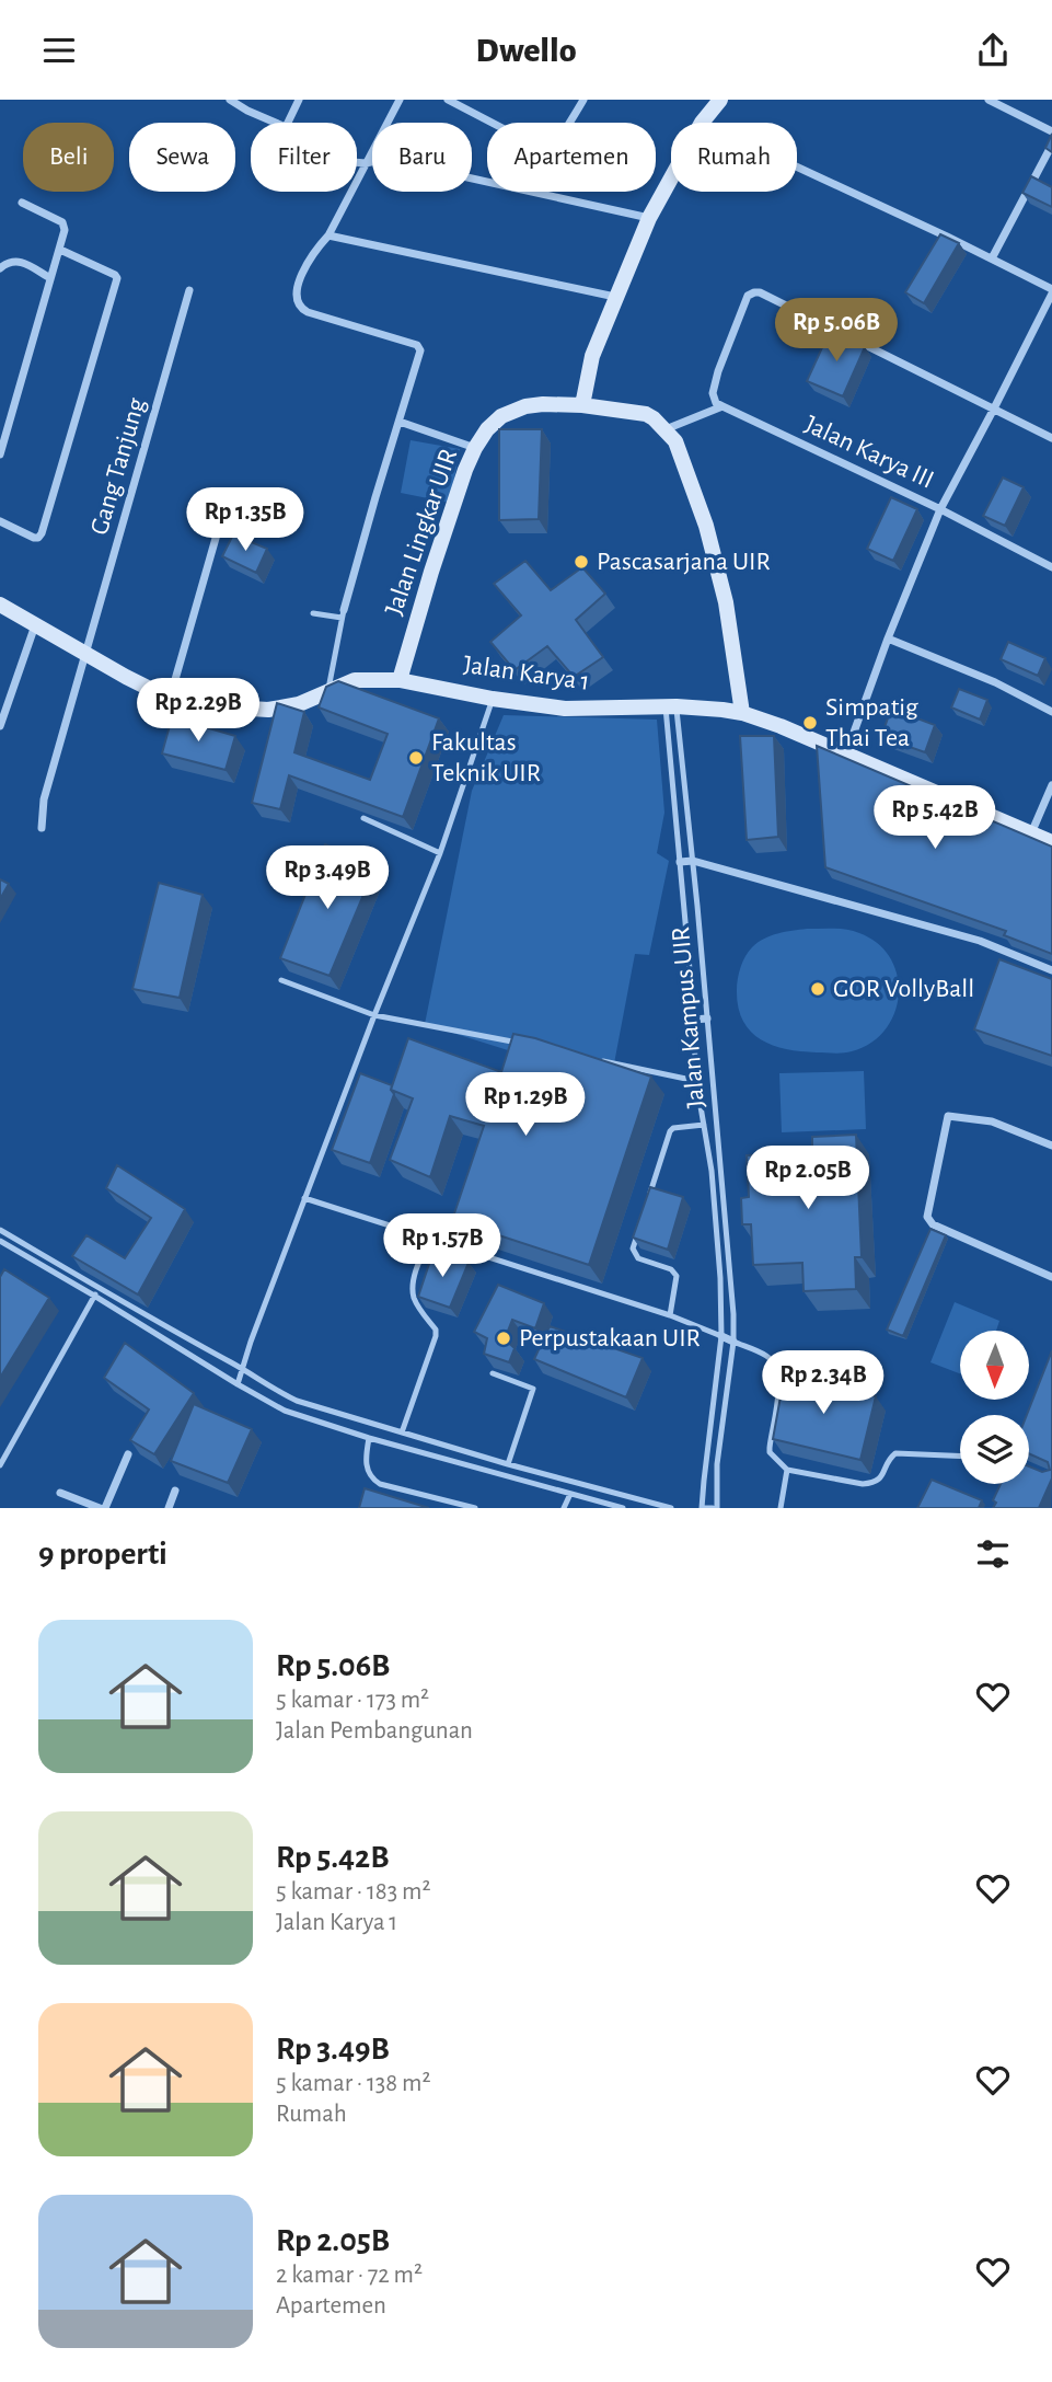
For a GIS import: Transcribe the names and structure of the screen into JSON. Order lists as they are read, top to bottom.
{
  "streets": {
    "street": [
      "Jalan Karya III",
      "Gang Tanjung",
      "Jalan Lingkar UIR",
      "Jalan Karya 1"
    ],
    "lane": ["Jalan Kampus UIR"]
  },
  "crossings": [
    ["Gang Tanjung", "Jalan Karya 1"],
    ["Jalan Lingkar UIR", "Jalan Karya 1"],
    ["Jalan Karya 1", "Jalan Kampus UIR"]
  ],
  "places": [
    "Pascasarjana UIR",
    "Simpatig Thai Tea",
    "Fakultas Teknik UIR",
    "GOR VollyBall",
    "Perpustakaan UIR"
  ],
  "north": "bottom",
  "page": {
    "header": "Dwello",
    "chip": [
      "Beli",
      "Sewa",
      "Filter",
      "Baru",
      "Apartemen",
      "Rumah"
    ],
    "price": [
      "Rp 5.06B",
      "Rp 1.35B",
      "Rp 2.29B",
      "Rp 5.42B",
      "Rp 3.49B",
      "Rp 1.29B",
      "Rp 2.05B",
      "Rp 1.57B",
      "Rp 2.34B"
    ],
    "heading": "9 properti",
    "list": [
      {
        "name": "Rp 5.06B",
        "note": "5 kamar · 173 m² · Jalan Pembangunan"
      },
      {
        "name": "Rp 5.42B",
        "note": "5 kamar · 183 m² · Jalan Karya 1"
      },
      {
        "name": "Rp 3.49B",
        "note": "5 kamar · 138 m² · Rumah"
      },
      {
        "name": "Rp 2.05B",
        "note": "2 kamar · 72 m² · Apartemen"
      }
    ]
  }
}
